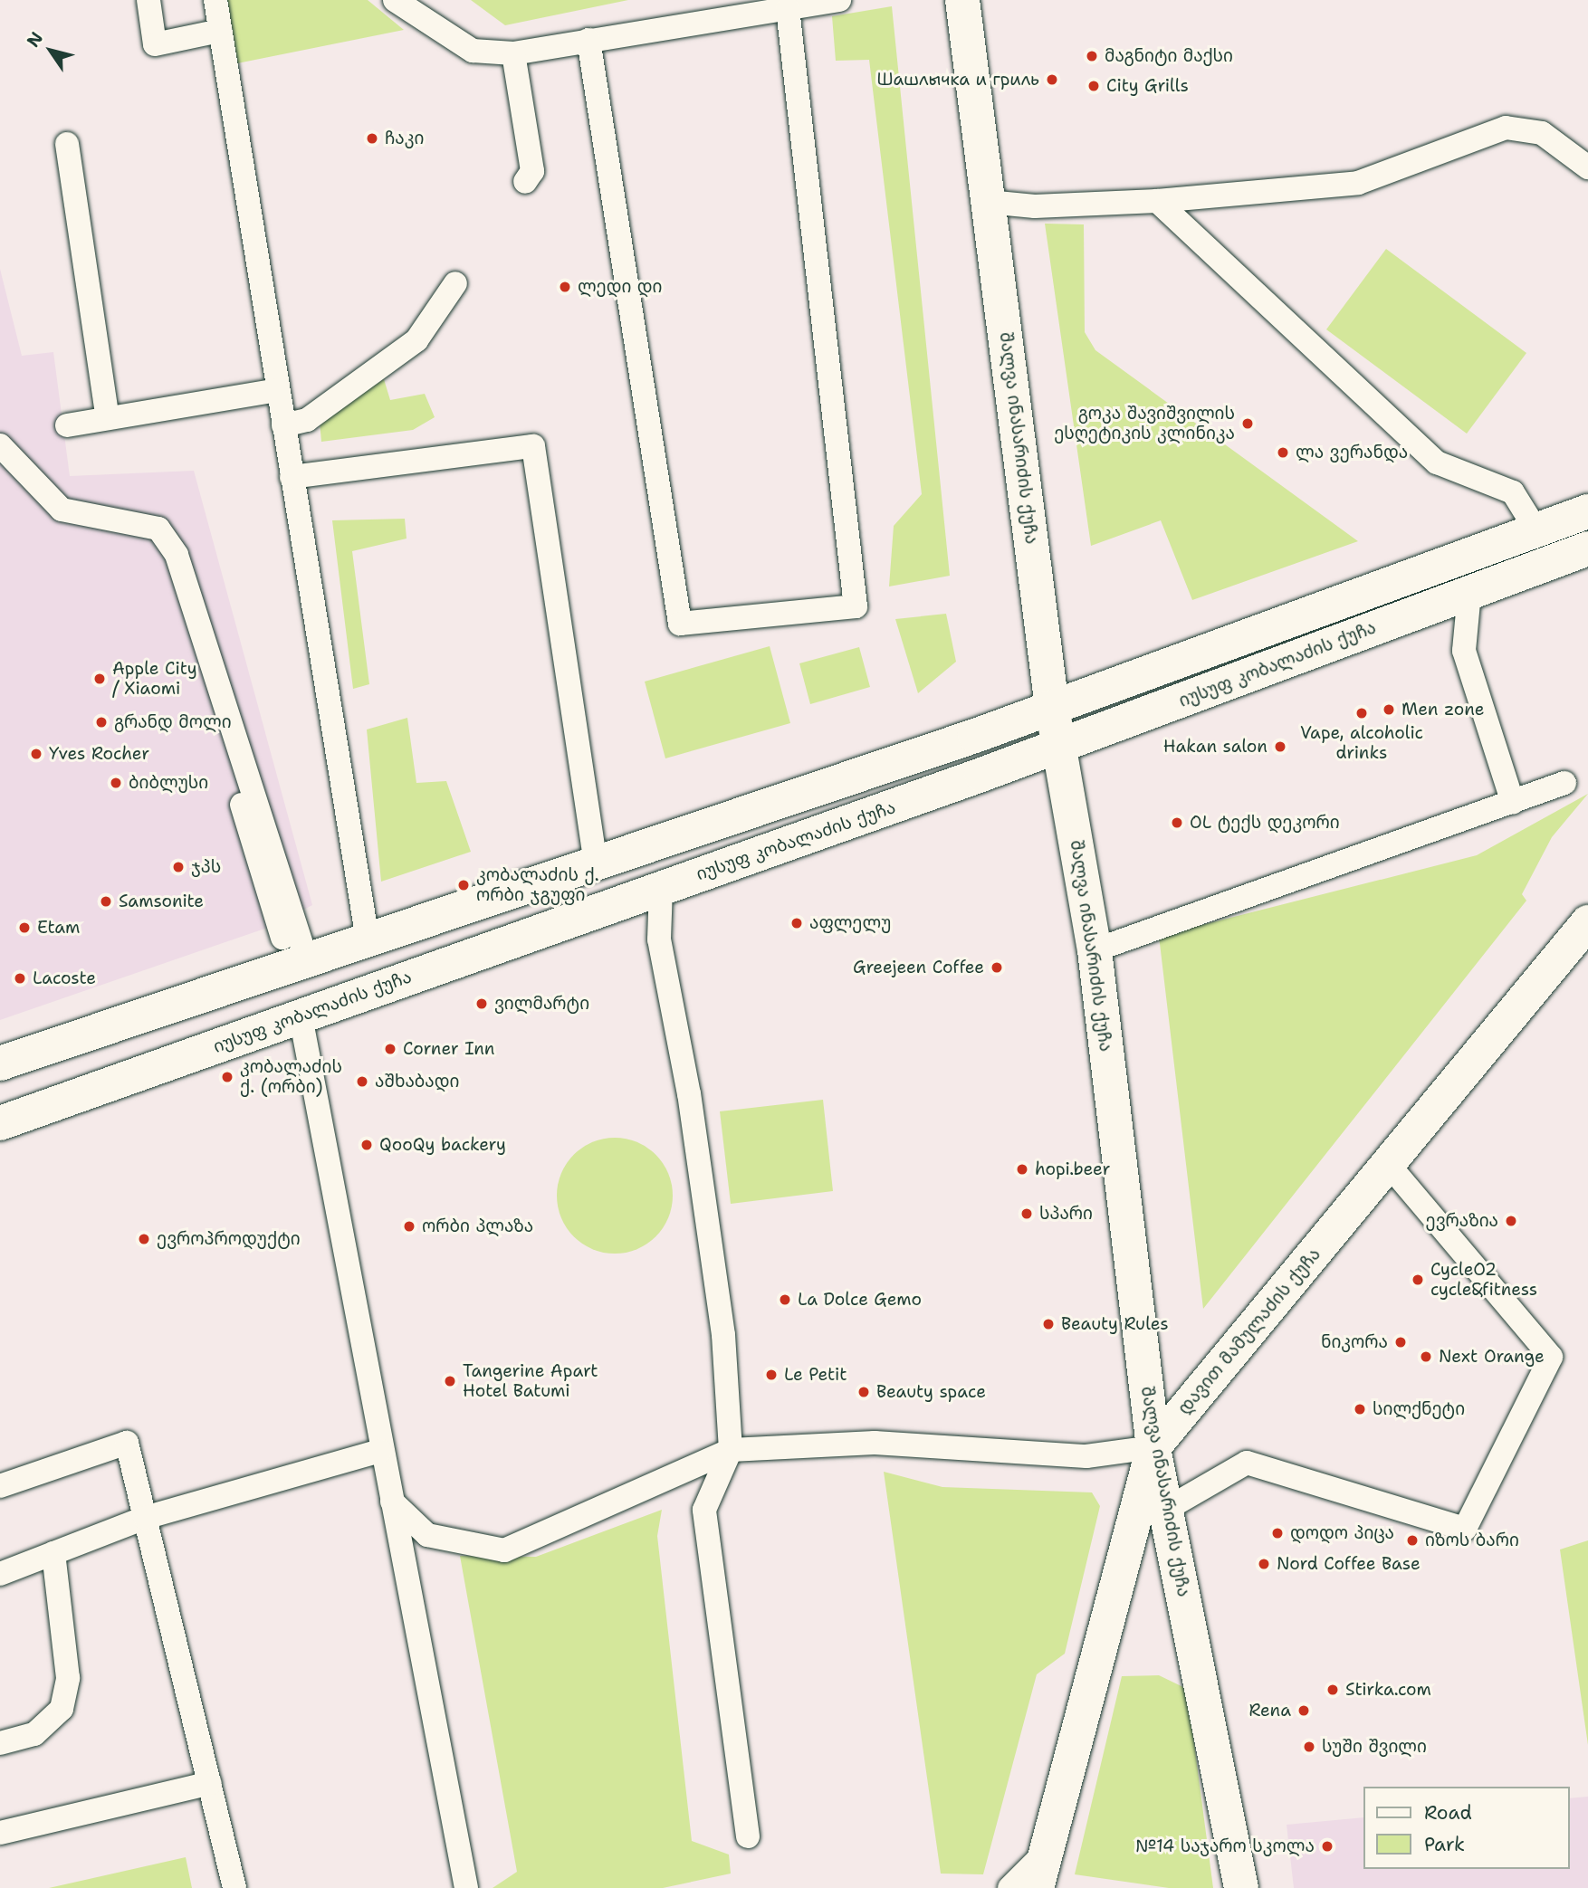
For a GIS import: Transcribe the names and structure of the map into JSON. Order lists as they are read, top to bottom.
{
  "streets": {
    "street": ["შალვა ინასარიძის ქუჩა", "იუსუფ კობალაძის ქუჩა", "დავით მამულაძის ქუჩა"]
  },
  "crossings": [
    ["შალვა ინასარიძის ქუჩა", "იუსუფ კობალაძის ქუჩა"],
    ["შალვა ინასარიძის ქუჩა", "დავით მამულაძის ქუჩა"]
  ],
  "places": [
    "მაგნიტი მაქსი",
    "Шашлычка и гриль",
    "City Grills",
    "ჩაკი",
    "ლედი დი",
    "გოკა შავიშვილის ესღეტიკის კლინიკა",
    "ლა ვერანდა",
    "Apple City / Xiaomi",
    "Men zone",
    "Vape, alcoholic drinks",
    "გრანდ მოლი",
    "Hakan salon",
    "Yves Rocher",
    "ბიბლუსი",
    "OL ტექს დეკორი",
    "ჯპს",
    "კობალაძის ქ. ორბი ჯგუფი",
    "Samsonite",
    "აფლელუ",
    "Etam",
    "Greejeen Coffee",
    "Lacoste",
    "ვილმარტი",
    "Corner Inn",
    "კობალაძის ქ. (ორბი)",
    "აშხაბადი",
    "QooQy backery",
    "hopi.beer",
    "სპარი",
    "ევრაზია",
    "ორბი პლაზა",
    "ევროპროდუქტი",
    "CycleO2 cycle&fitness",
    "La Dolce Gemo",
    "Beauty Rules",
    "ნიკორა",
    "Next Orange",
    "Le Petit",
    "Tangerine Apart Hotel Batumi",
    "Beauty space",
    "სილქნეტი",
    "დოდო პიცა",
    "იზოს ბარი",
    "Nord Coffee Base",
    "Stirka.com",
    "Rena",
    "სუში შვილი",
    "№14 საჯარო სკოლა"
  ],
  "legend": ["Road", "Park"],
  "north": "top left"
}
